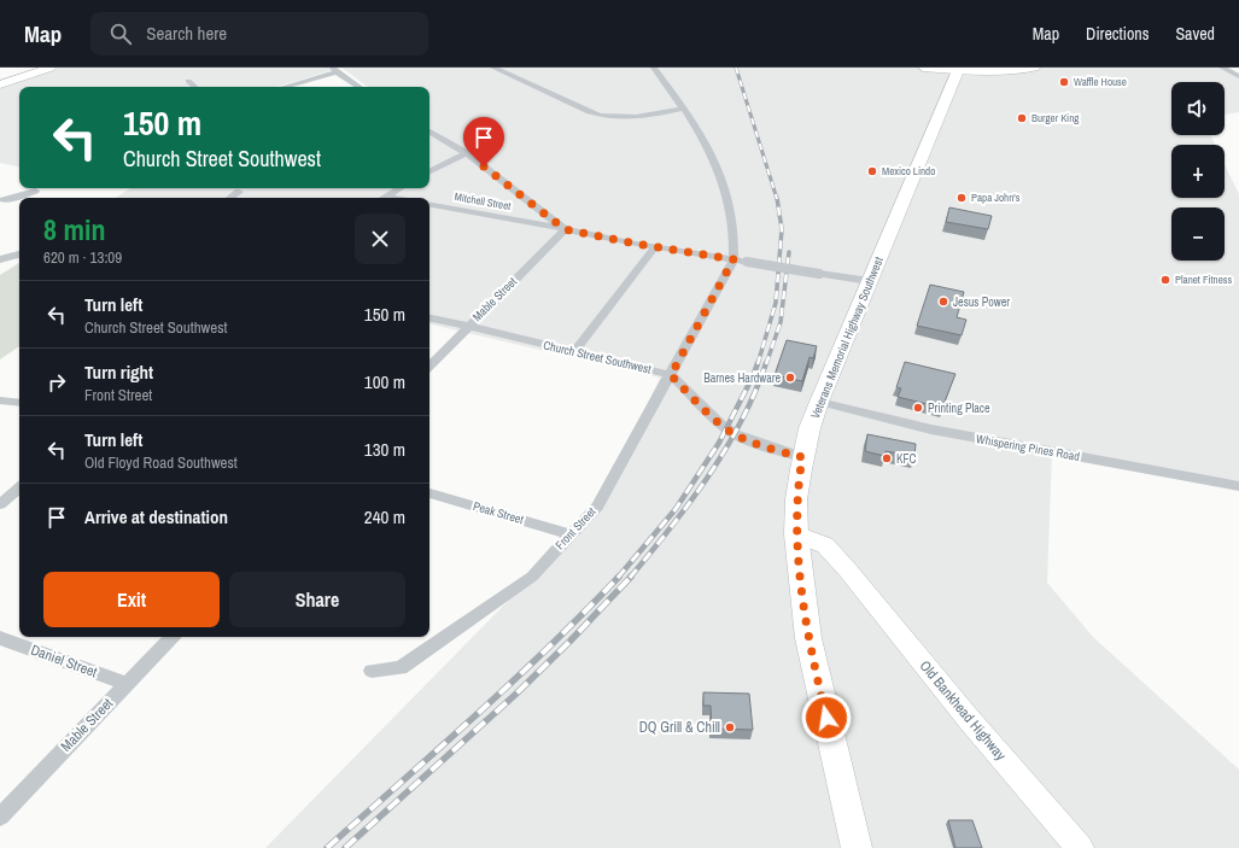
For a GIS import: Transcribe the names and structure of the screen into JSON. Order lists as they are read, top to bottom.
{
  "streets": {
    "main road": ["Veterans Memorial Highway Southwest"],
    "street": [
      "Mitchell Street",
      "Mable Street",
      "Church Street Southwest",
      "Whispering Pines Road",
      "Peak Street",
      "Front Street",
      "Daniel Street",
      "Old Bankhead Highway"
    ]
  },
  "crossings": [
    ["Mitchell Street", "Mable Street"],
    ["Mitchell Street", "Veterans Memorial Highway Southwest"],
    ["Mitchell Street", "Front Street"],
    ["Mable Street", "Church Street Southwest"],
    ["Mable Street", "Daniel Street"],
    ["Veterans Memorial Highway Southwest", "Church Street Southwest"],
    ["Veterans Memorial Highway Southwest", "Whispering Pines Road"],
    ["Veterans Memorial Highway Southwest", "Old Bankhead Highway"],
    ["Church Street Southwest", "Front Street"],
    ["Peak Street", "Front Street"]
  ],
  "places": [
    "Waffle House",
    "Burger King",
    "Mexico Lindo",
    "Papa John's",
    "Planet Fitness",
    "Jesus Power",
    "Barnes Hardware",
    "Printing Place",
    "KFC",
    "DQ Grill & Chill"
  ],
  "page": {
    "header": "Map",
    "search": "Search here",
    "nav": ["Map", "Directions", "Saved"],
    "map_buttons": ["+", "−"],
    "turn": ["150 m", "Church Street Southwest"],
    "heading": ["8 min", "620 m · 13:09"],
    "list": [
      {
        "name": "Turn left",
        "note": "Church Street Southwest",
        "value": "150 m"
      },
      {
        "name": "Turn right",
        "note": "Front Street",
        "value": "100 m"
      },
      {
        "name": "Turn left",
        "note": "Old Floyd Road Southwest",
        "value": "130 m"
      },
      {
        "name": "Arrive at destination",
        "value": "240 m"
      }
    ],
    "buttons": ["Exit", "Share"]
  }
}
